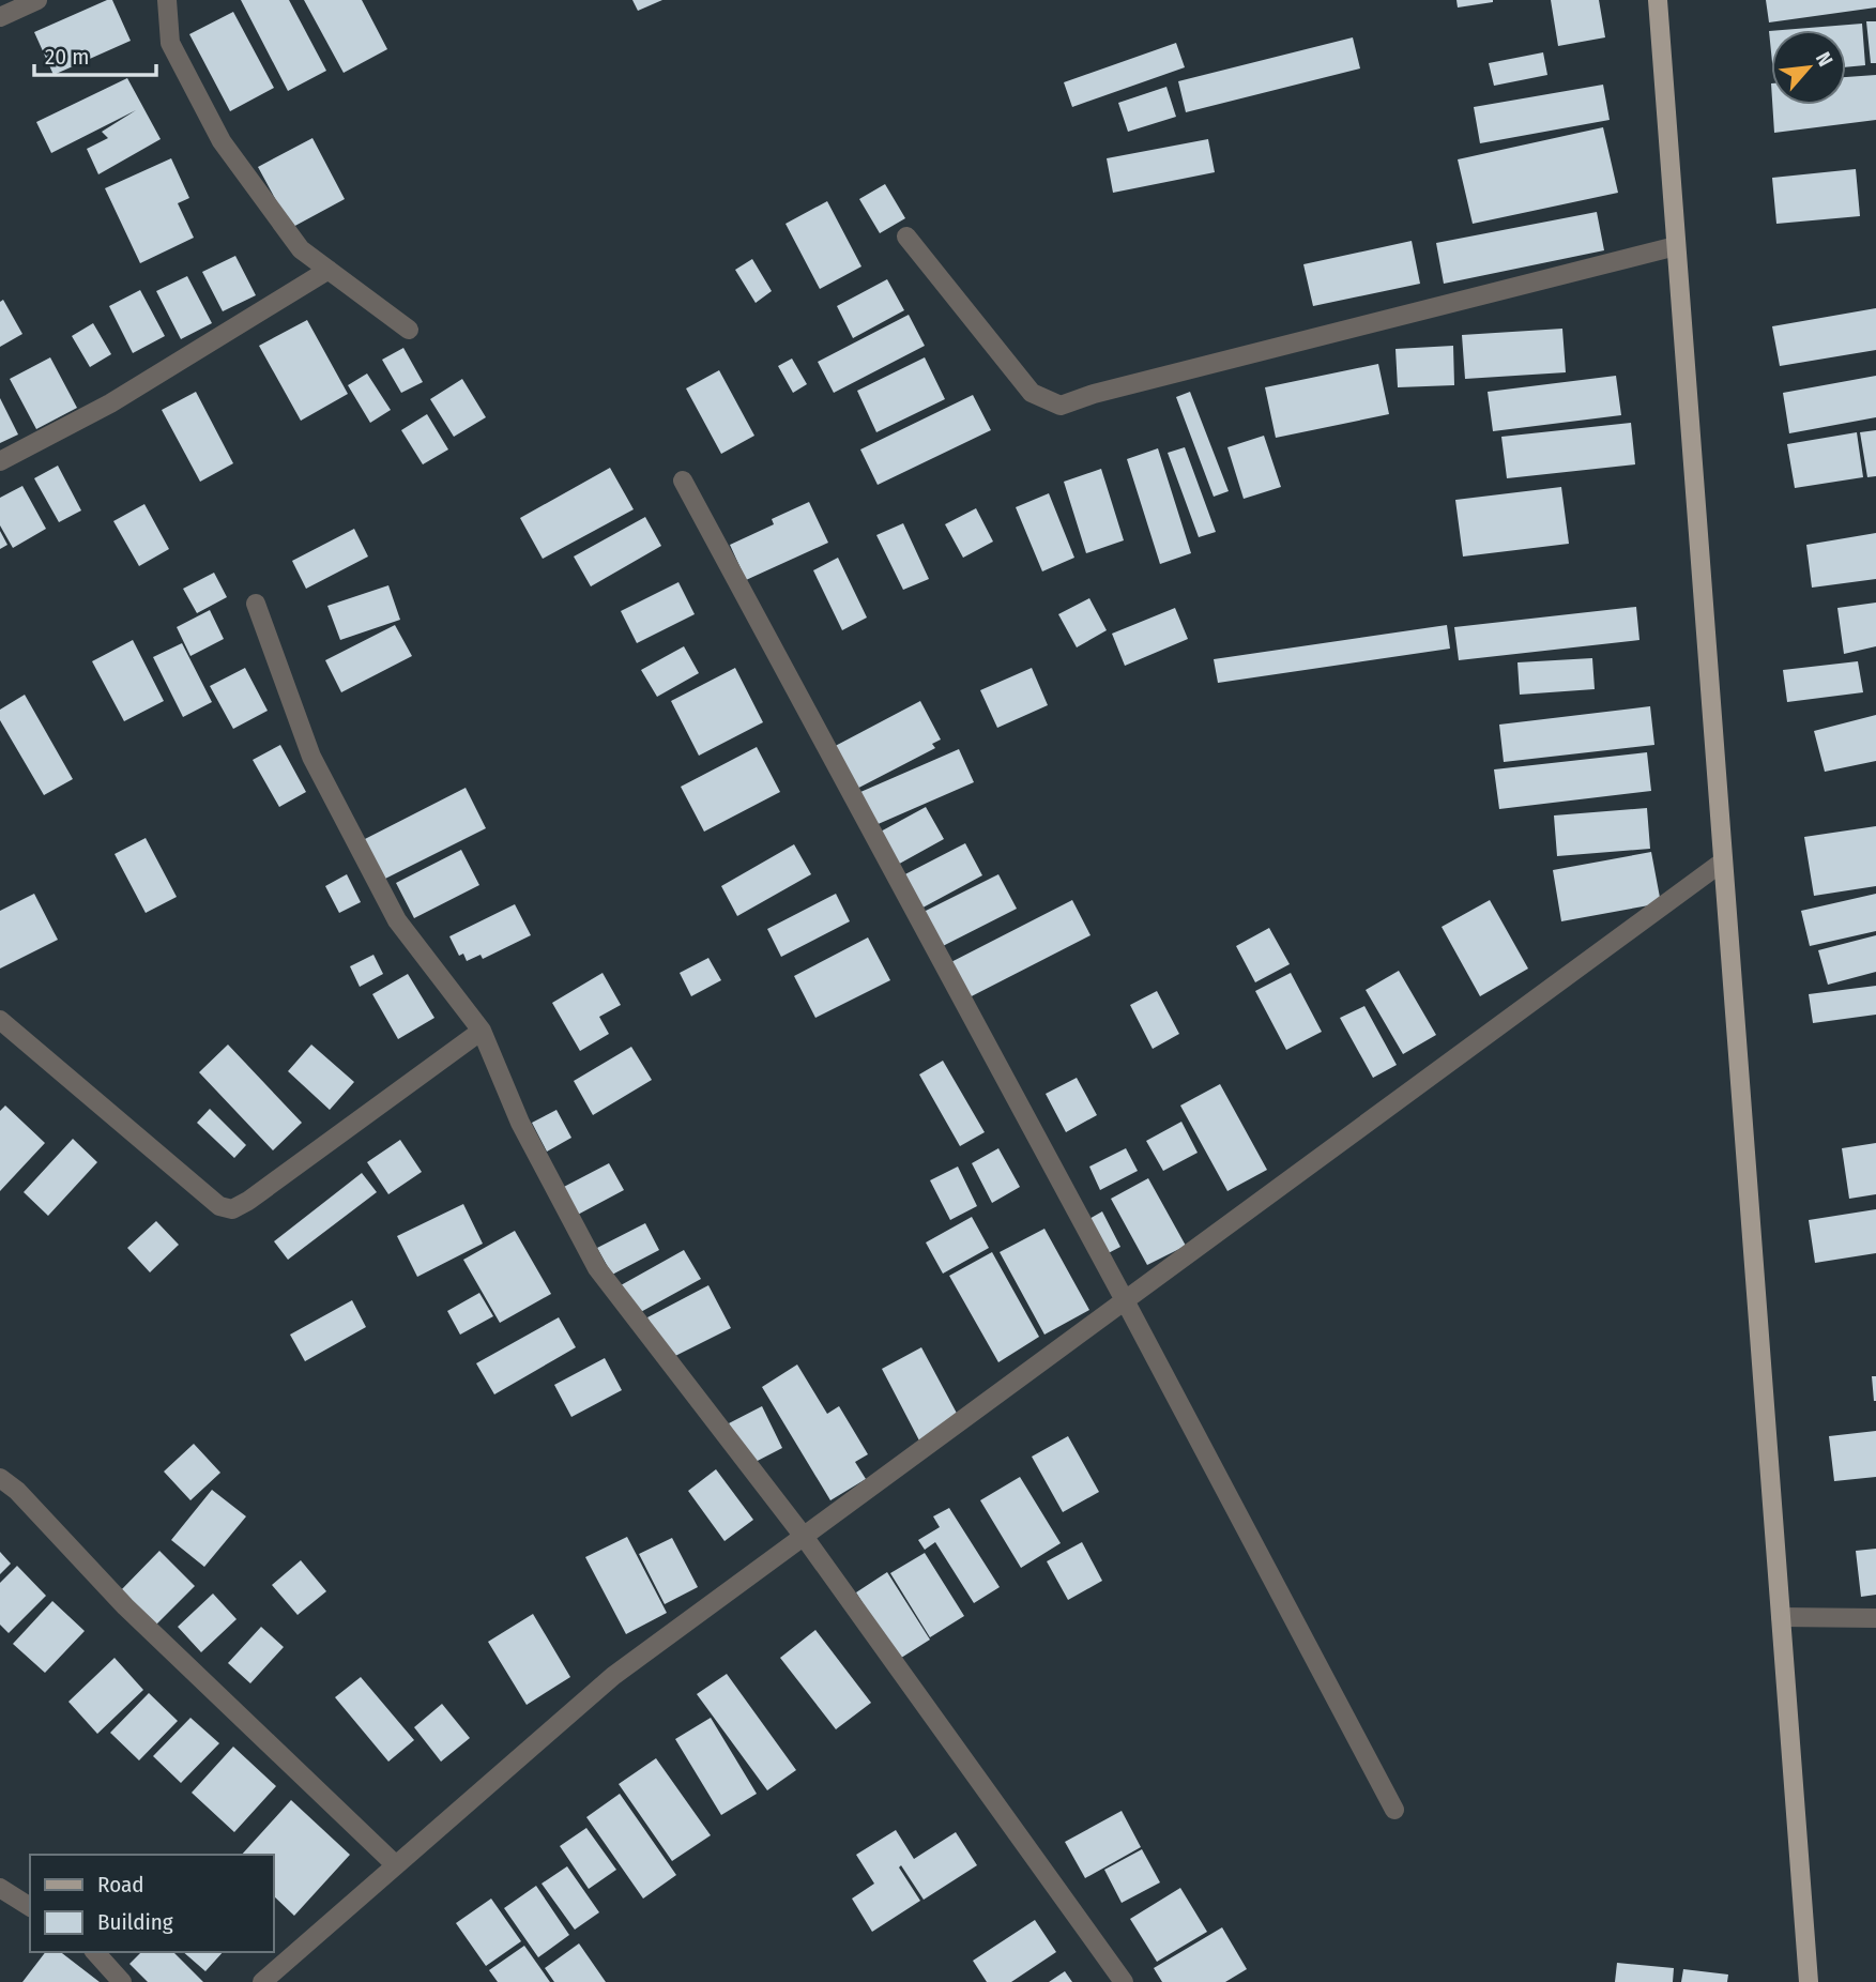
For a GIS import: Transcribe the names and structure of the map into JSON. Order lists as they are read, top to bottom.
{
  "legend": ["Road", "Building"],
  "scale_bar": "20 m",
  "north": "top right"
}
